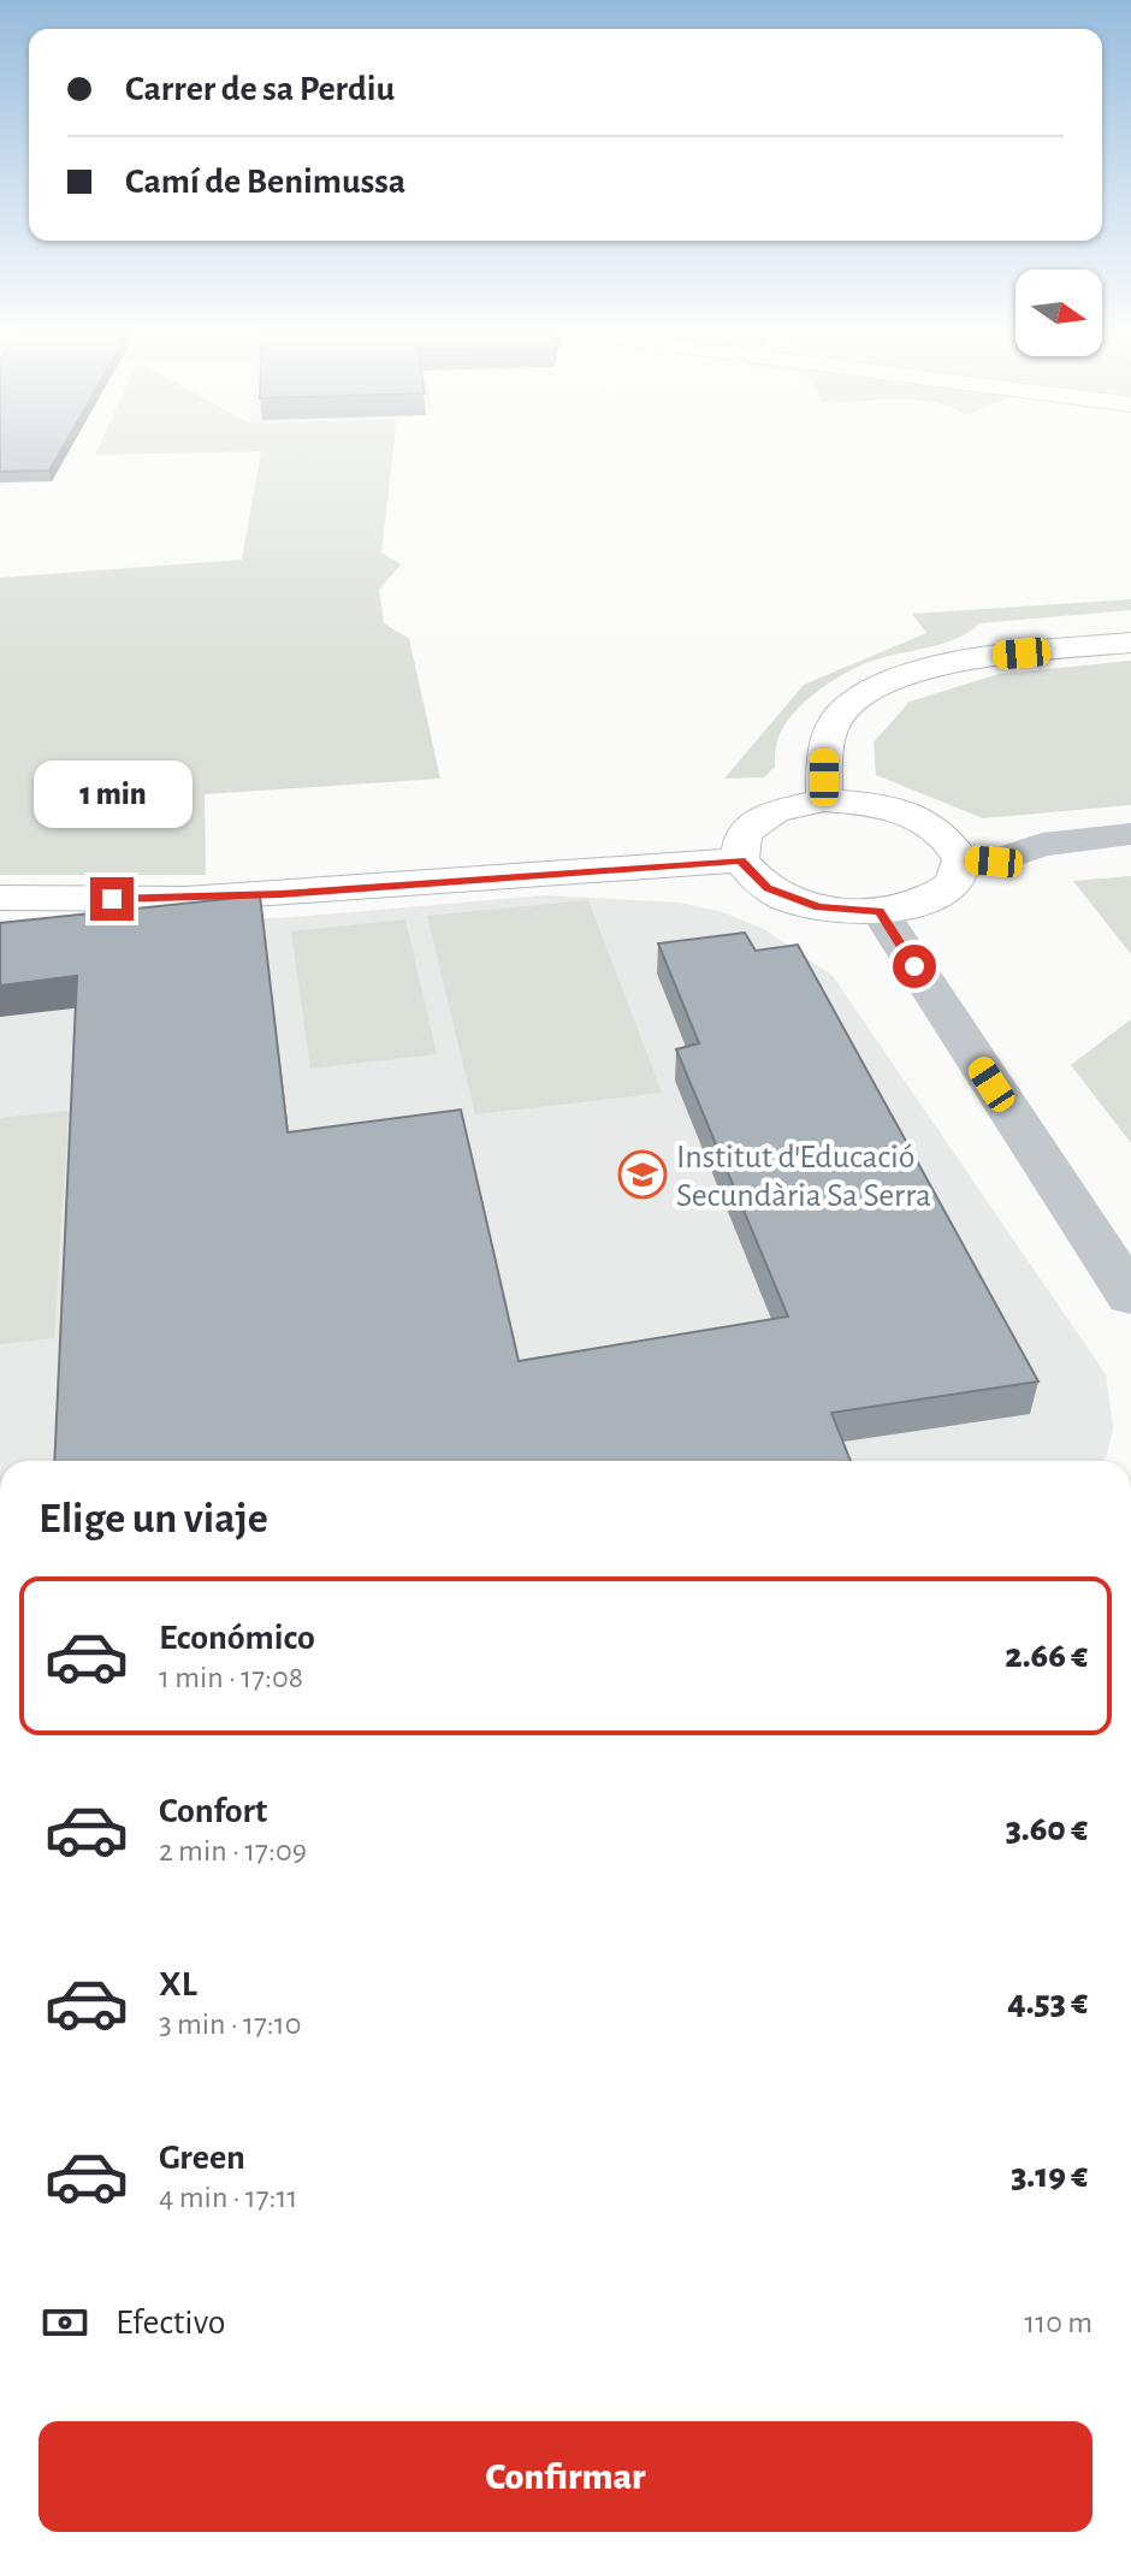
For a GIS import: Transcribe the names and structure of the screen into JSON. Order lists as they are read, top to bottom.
{
  "places": {
    "school or university": ["Institut d'Educació Secundària Sa Serra"]
  },
  "north": "right",
  "page": {
    "banner": ["Carrer de sa Perdiu", "Camí de Benimussa"],
    "bubble": "1 min",
    "heading": "Elige un viaje",
    "list": [
      {
        "name": "Económico",
        "note": "1 min · 17:08",
        "value": "2.66 €"
      },
      {
        "name": "Confort",
        "note": "2 min · 17:09",
        "value": "3.60 €"
      },
      {
        "name": "XL",
        "note": "3 min · 17:10",
        "value": "4.53 €"
      },
      {
        "name": "Green",
        "note": "4 min · 17:11",
        "value": "3.19 €"
      }
    ],
    "pay": ["Efectivo", "110 m"],
    "buttons": "Confirmar"
  }
}
